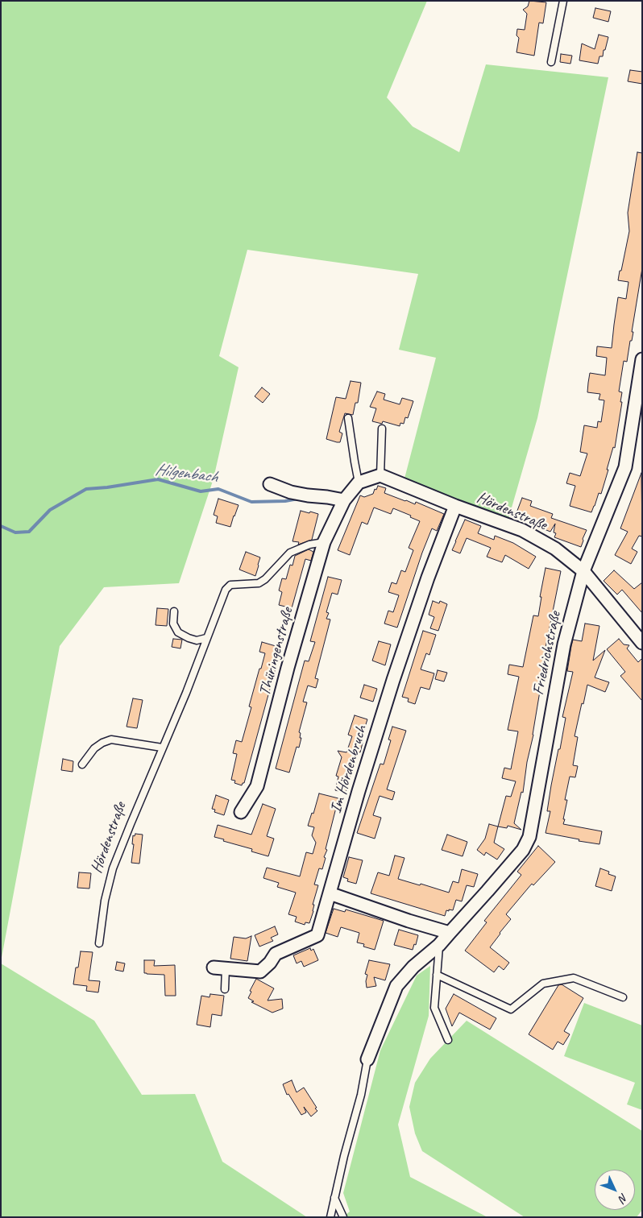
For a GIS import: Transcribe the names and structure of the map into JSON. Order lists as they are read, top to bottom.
{
  "streets": {
    "street": [
      "Hördenstraße",
      "Thüringenstraße",
      "Friedrichstraße",
      "Im Hördenbruch"
    ]
  },
  "crossings": [
    ["Hördenstraße", "Thüringenstraße"],
    ["Hördenstraße", "Friedrichstraße"],
    ["Hördenstraße", "Im Hördenbruch"]
  ],
  "water": ["Hilgenbach"],
  "north": "bottom right"
}
